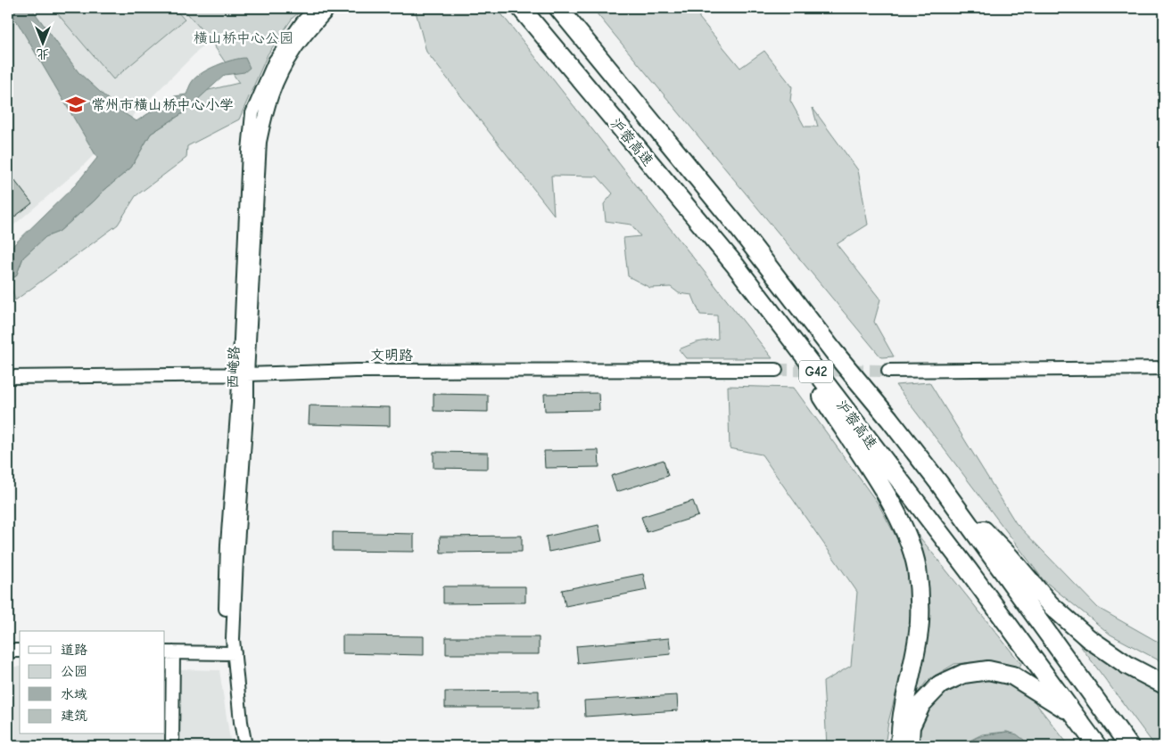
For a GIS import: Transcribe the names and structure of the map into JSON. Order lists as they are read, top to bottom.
{
  "streets": {
    "highway": ["沪蓉高速", "G42"],
    "street": ["文明路", "西崦路"]
  },
  "crossings": [
    ["文明路", "西崦路"]
  ],
  "parks": ["横山桥中心公园"],
  "places": {
    "school or university": ["常州市横山桥中心小学"]
  },
  "legend": [
    "道路",
    "公园",
    "水域",
    "建筑"
  ],
  "north": "bottom"
}
